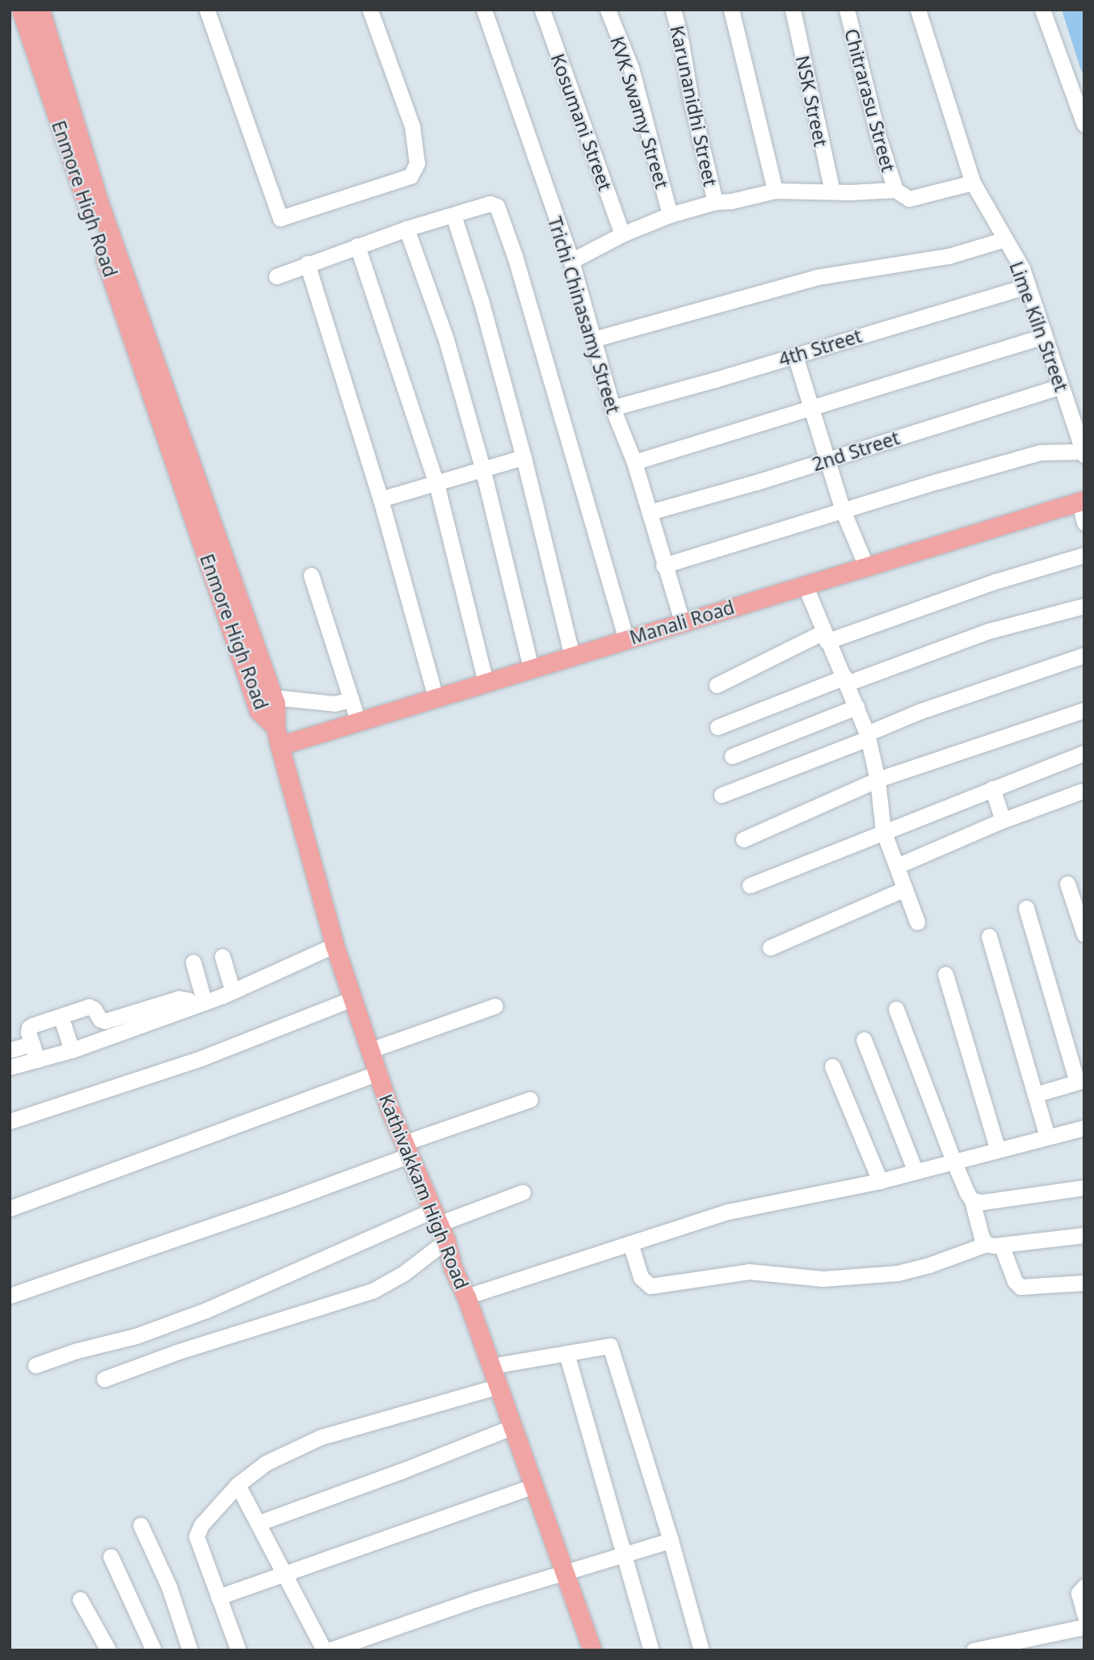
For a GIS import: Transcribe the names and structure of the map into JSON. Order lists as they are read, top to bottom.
{
  "streets": {
    "main road": ["Enmore High Road", "Manali Road", "Kathivakkam High Road"],
    "street": [
      "Chitrarasu Street",
      "NSK Street",
      "Karunanidhi Street",
      "KVK Swamy Street",
      "Kosumani Street",
      "Trichi Chinasamy Street",
      "Lime Kiln Street",
      "4th Street",
      "2nd Street"
    ]
  },
  "crossings": [
    ["Enmore High Road", "Kathivakkam High Road"],
    ["Trichi Chinasamy Street", "4th Street"],
    ["Trichi Chinasamy Street", "2nd Street"],
    ["Trichi Chinasamy Street", "Manali Road"],
    ["Lime Kiln Street", "4th Street"],
    ["Lime Kiln Street", "2nd Street"],
    ["Manali Road", "Kathivakkam High Road"]
  ]
}
